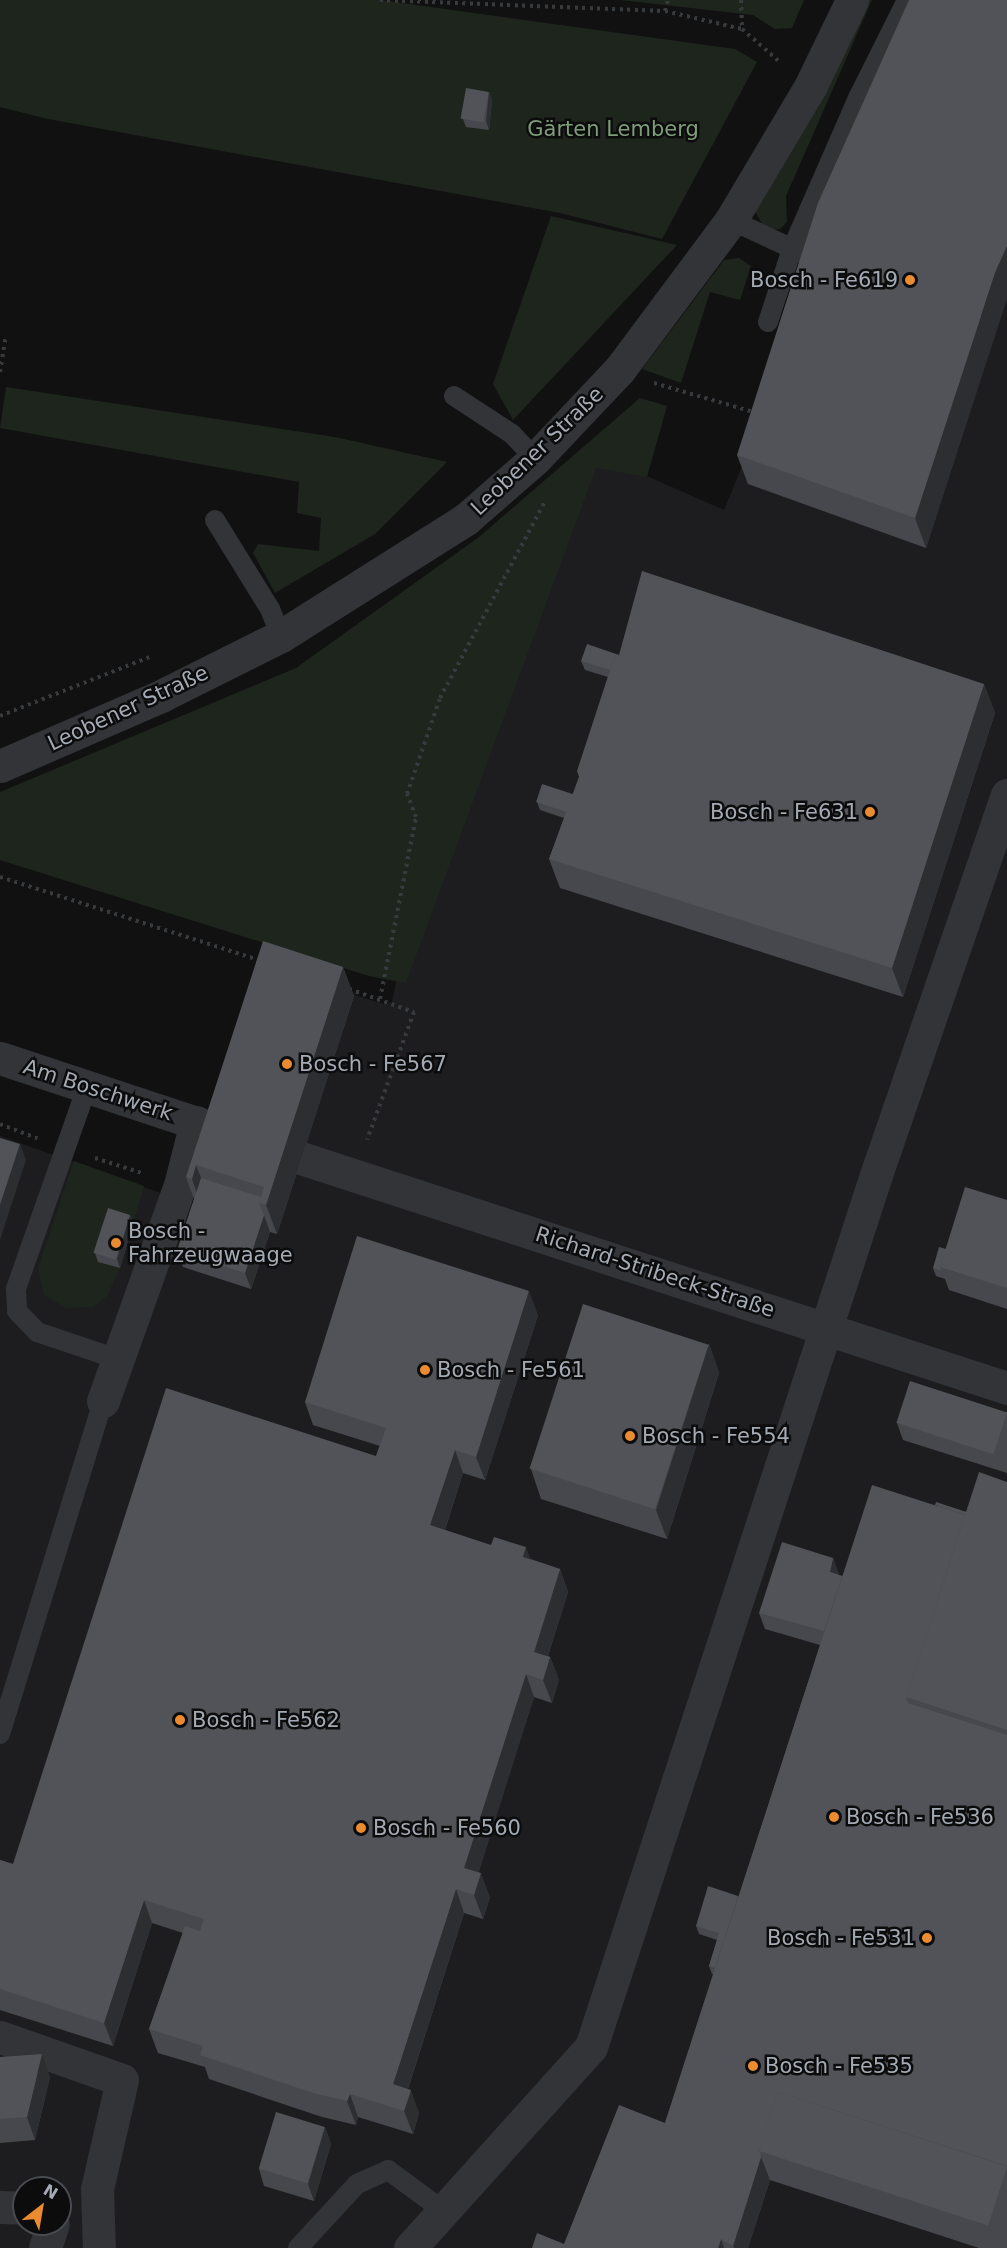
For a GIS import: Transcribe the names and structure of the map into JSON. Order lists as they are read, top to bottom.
{
  "streets": {
    "street": ["Leobener Straße", "Am Boschwerk", "Richard-Stribeck-Straße"]
  },
  "parks": ["Gärten Lemberg"],
  "places": [
    "Bosch - Fe619",
    "Bosch - Fe631",
    "Bosch - Fe567",
    "Bosch - Fahrzeugwaage",
    "Bosch - Fe561",
    "Bosch - Fe554",
    "Bosch - Fe562",
    "Bosch - Fe536",
    "Bosch - Fe560",
    "Bosch - Fe531",
    "Bosch - Fe535"
  ],
  "north": "top right"
}
